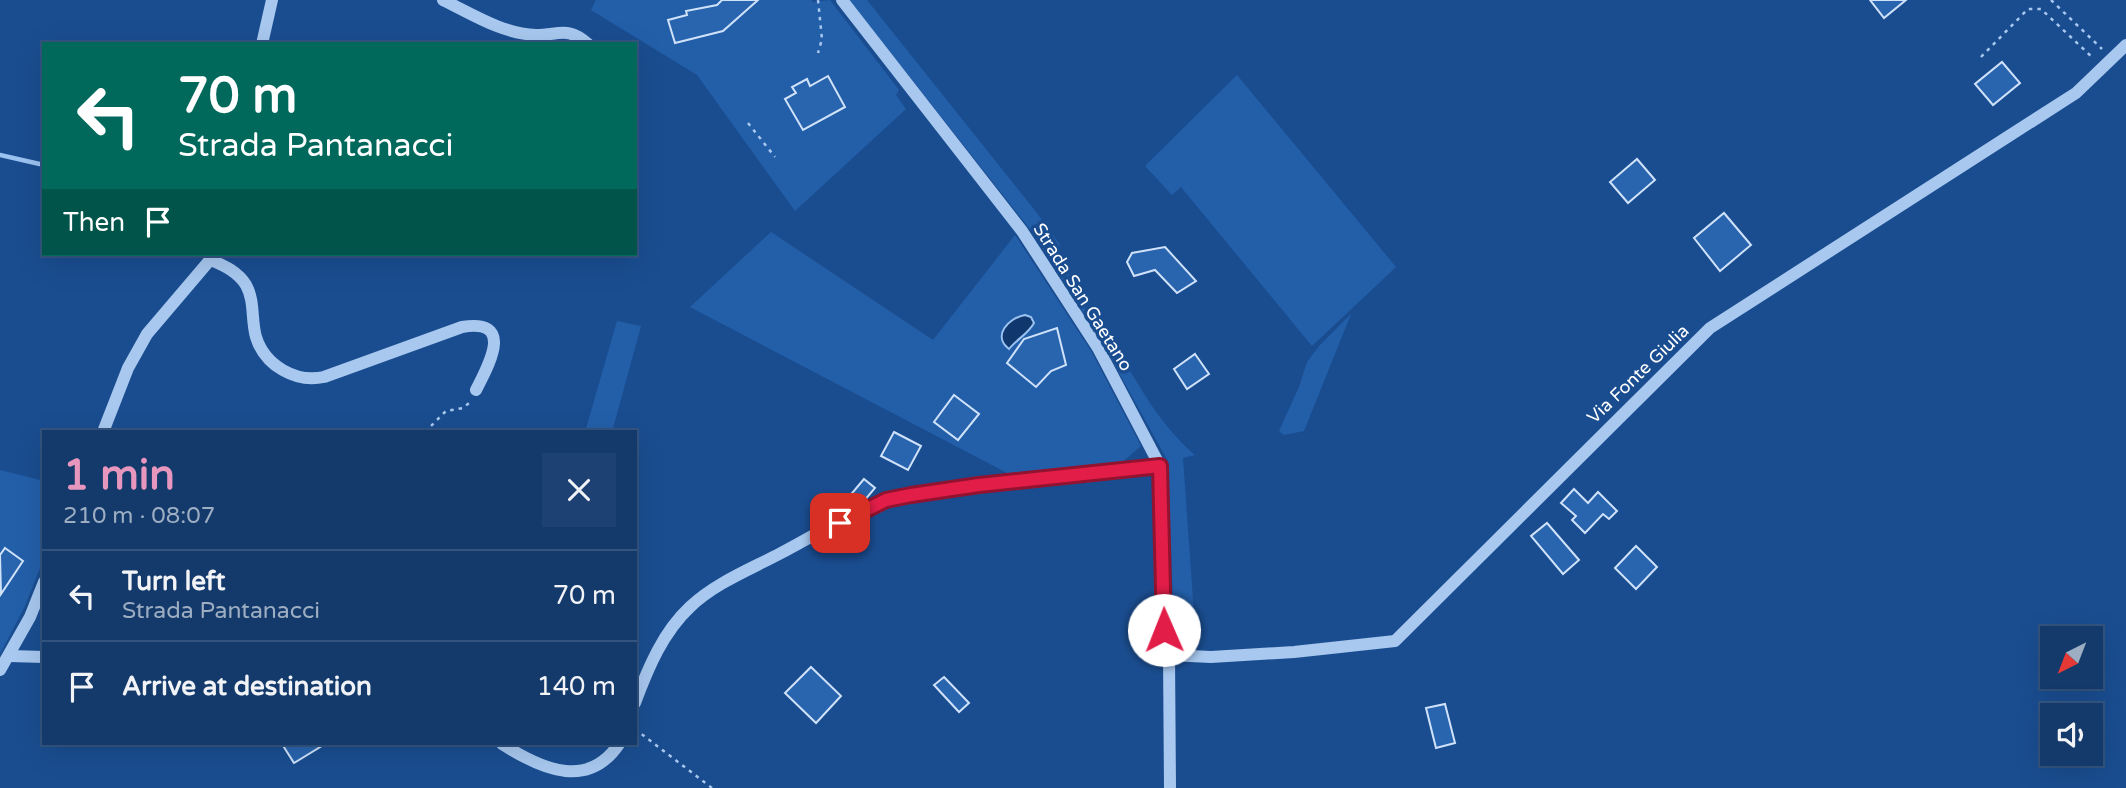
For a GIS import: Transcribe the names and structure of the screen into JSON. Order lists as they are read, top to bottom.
{
  "streets": {
    "street": ["Strada San Gaetano", "Via Fonte Giulia"]
  },
  "crossings": [
    ["Strada San Gaetano", "Via Fonte Giulia"]
  ],
  "north": "bottom left",
  "page": {
    "turn": ["70 m", "Strada Pantanacci"],
    "then": "Then",
    "heading": ["1 min", "210 m · 08:07"],
    "list": [
      {
        "name": "Turn left",
        "note": "Strada Pantanacci",
        "value": "70 m"
      },
      {
        "name": "Arrive at destination",
        "value": "140 m"
      }
    ]
  }
}
